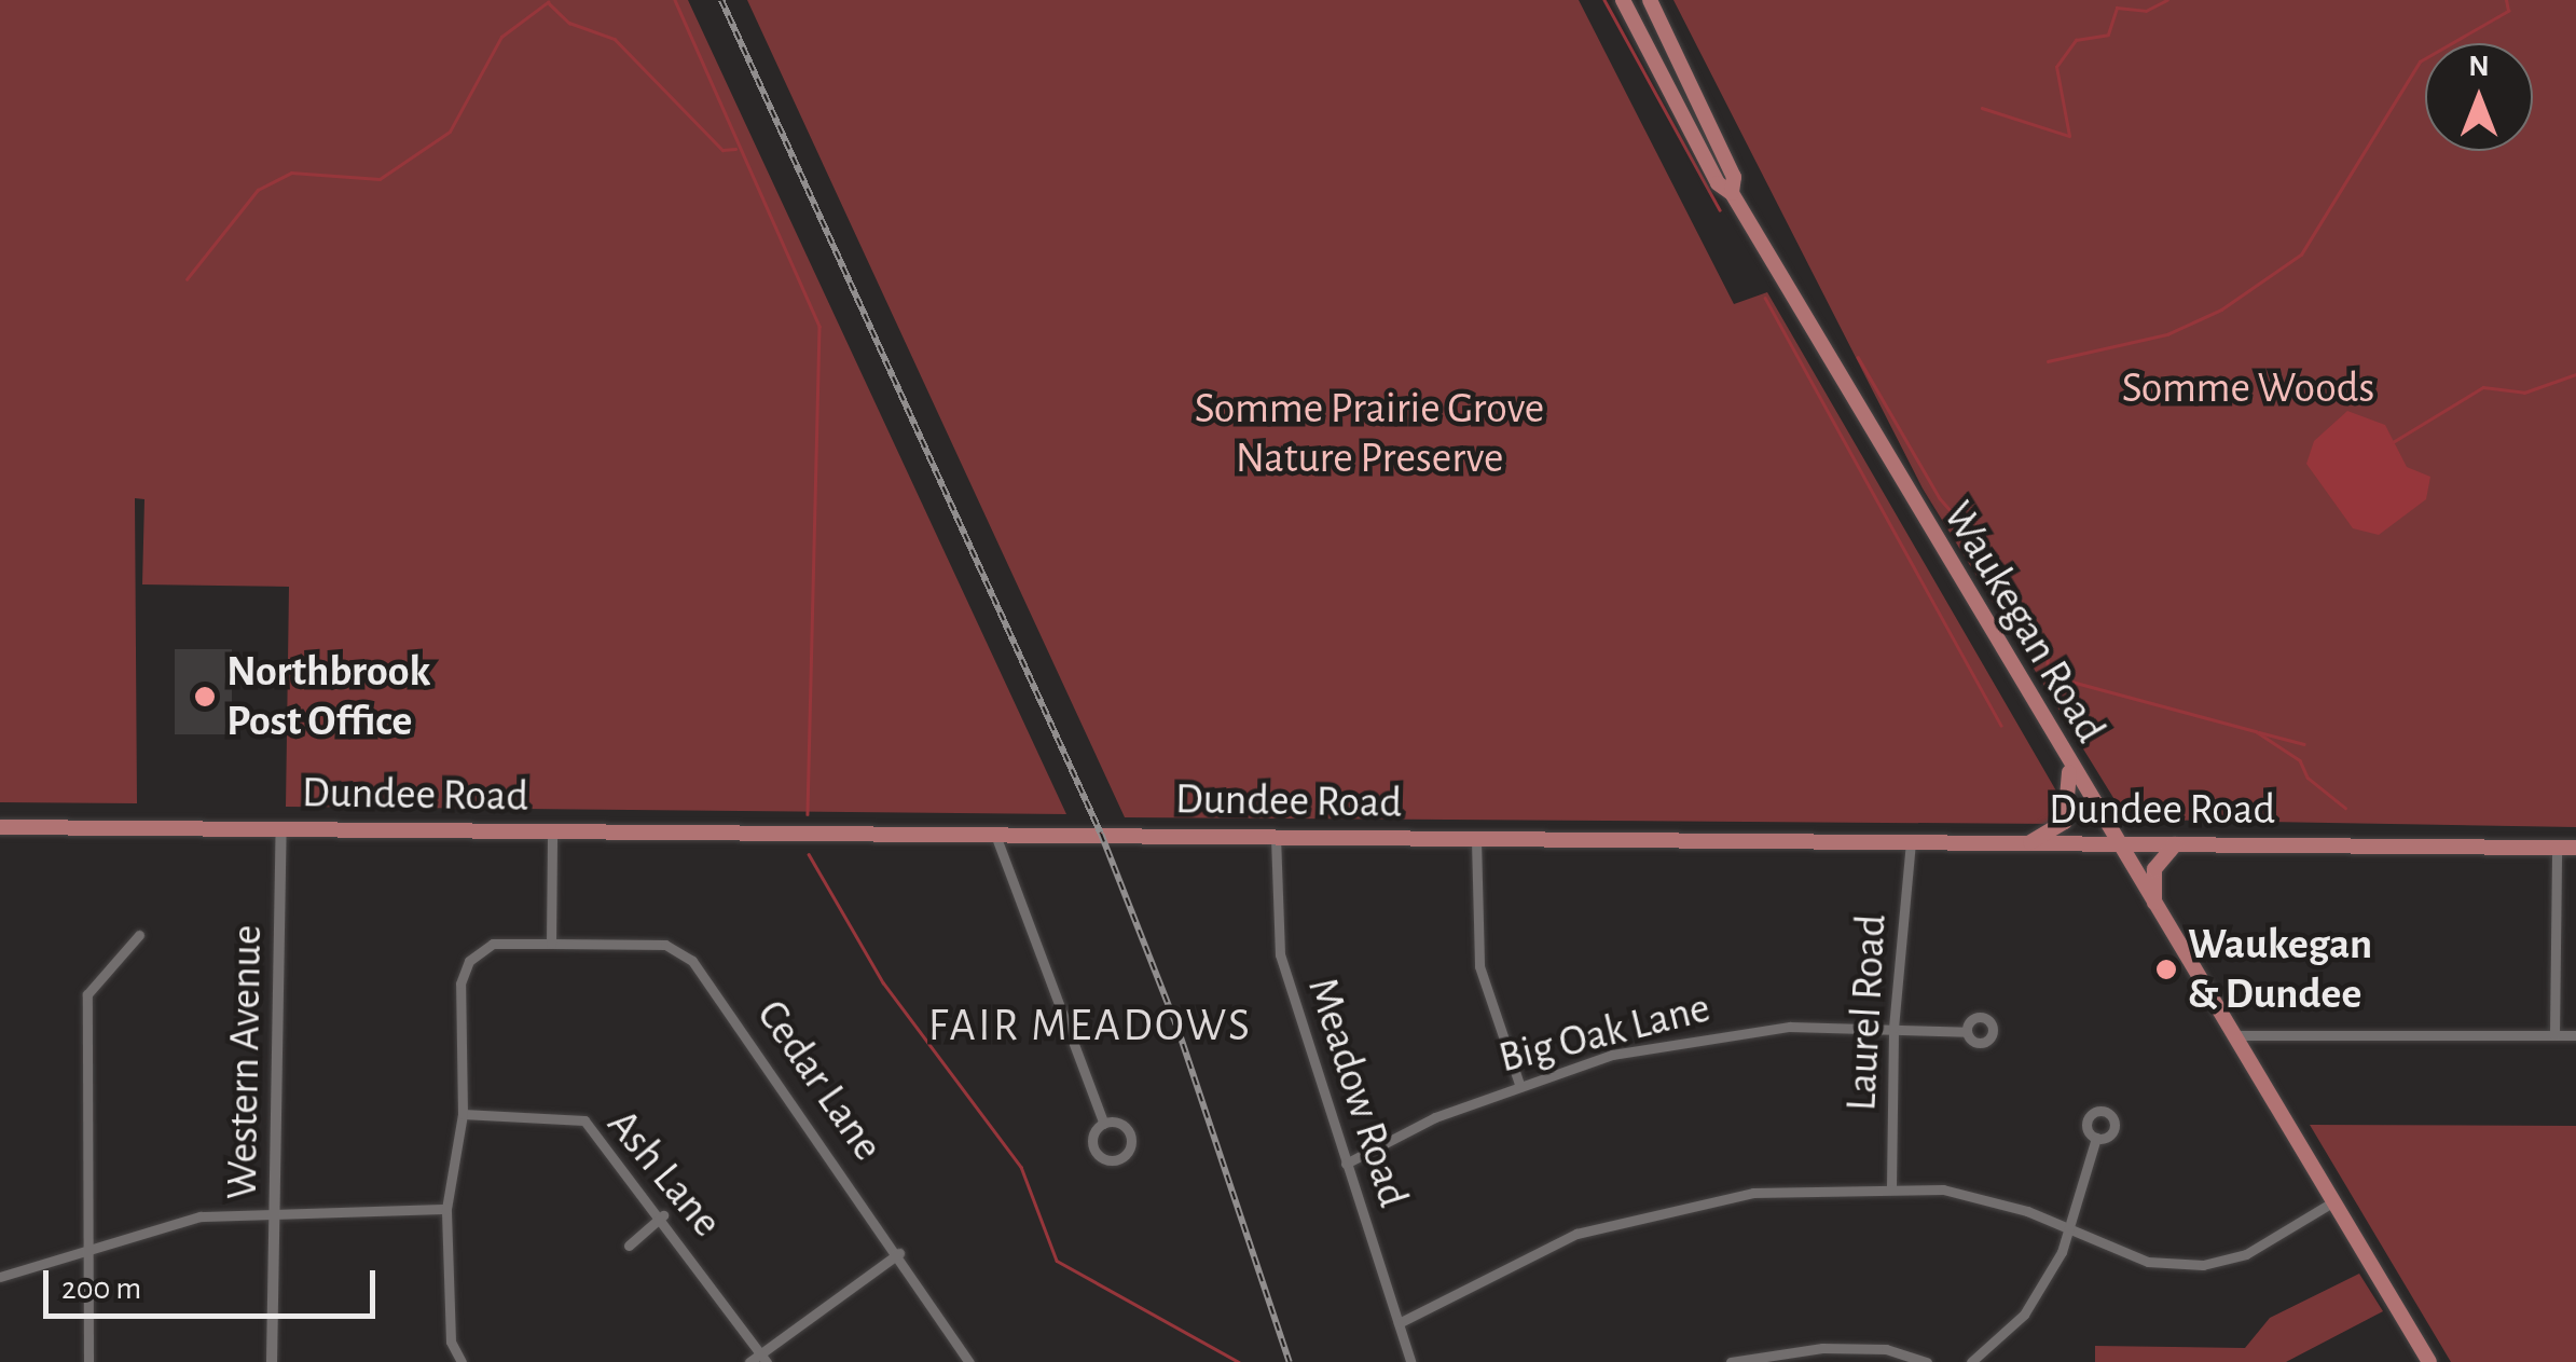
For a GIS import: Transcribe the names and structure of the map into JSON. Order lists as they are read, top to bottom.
{
  "streets": {
    "main road": ["Waukegan Road", "Dundee Road"],
    "street": [
      "Laurel Road",
      "Big Oak Lane",
      "Western Avenue",
      "Cedar Lane",
      "Meadow Road",
      "Ash Lane"
    ]
  },
  "crossings": [
    ["Waukegan Road", "Dundee Road"],
    ["Dundee Road", "Laurel Road"],
    ["Dundee Road", "Western Avenue"],
    ["Dundee Road", "Meadow Road"],
    ["Laurel Road", "Big Oak Lane"],
    ["Big Oak Lane", "Meadow Road"]
  ],
  "districts": ["FAIR MEADOWS"],
  "parks": ["Somme Woods", "Somme Prairie Grove Nature Preserve"],
  "places": ["Northbrook Post Office", "Waukegan & Dundee"],
  "scale_bar": "200 m",
  "north": "top"
}
